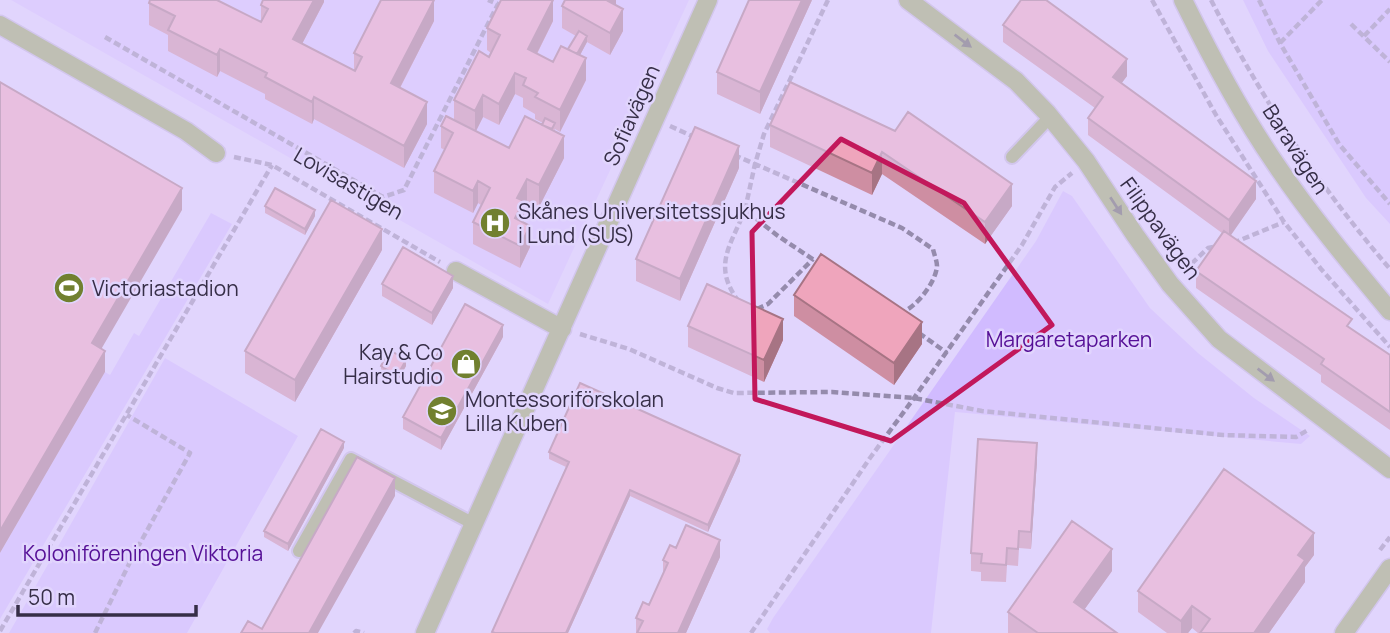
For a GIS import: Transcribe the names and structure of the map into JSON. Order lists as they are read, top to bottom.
{
  "streets": {
    "street": ["Sofiavägen", "Baravägen", "Filippavägen"],
    "path": ["Lovisastigen"]
  },
  "one_way": ["Filippavägen"],
  "parks": ["Margaretaparken", "Koloniföreningen Viktoria"],
  "places": {
    "hospital": ["Skånes Universitetssjukhus i Lund (SUS)"],
    "sports": ["Victoriastadion"],
    "shop": ["Kay & Co Hairstudio"],
    "school or university": ["Montessoriförskolan Lilla Kuben"]
  },
  "scale_bar": "50 m"
}
